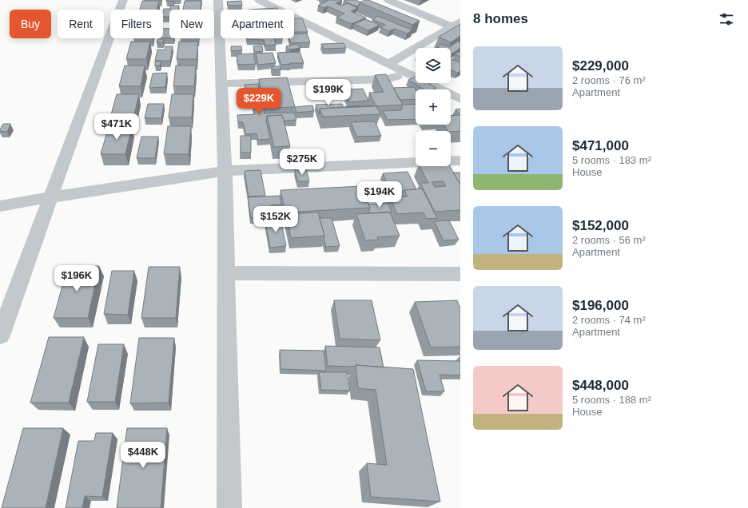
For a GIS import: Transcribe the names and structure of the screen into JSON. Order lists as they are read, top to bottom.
{
  "page": {
    "heading": "8 homes",
    "chip": [
      "Buy",
      "Rent",
      "Filters",
      "New",
      "Apartment"
    ],
    "list": [
      {
        "name": "$229,000",
        "note": "2 rooms · 76 m² · Apartment"
      },
      {
        "name": "$471,000",
        "note": "5 rooms · 183 m² · House"
      },
      {
        "name": "$152,000",
        "note": "2 rooms · 56 m² · Apartment"
      },
      {
        "name": "$196,000",
        "note": "2 rooms · 74 m² · Apartment"
      },
      {
        "name": "$448,000",
        "note": "5 rooms · 188 m² · House"
      }
    ],
    "map_buttons": ["+", "−"],
    "price": [
      "$199K",
      "$229K",
      "$471K",
      "$275K",
      "$194K",
      "$152K",
      "$196K",
      "$448K"
    ]
  }
}
